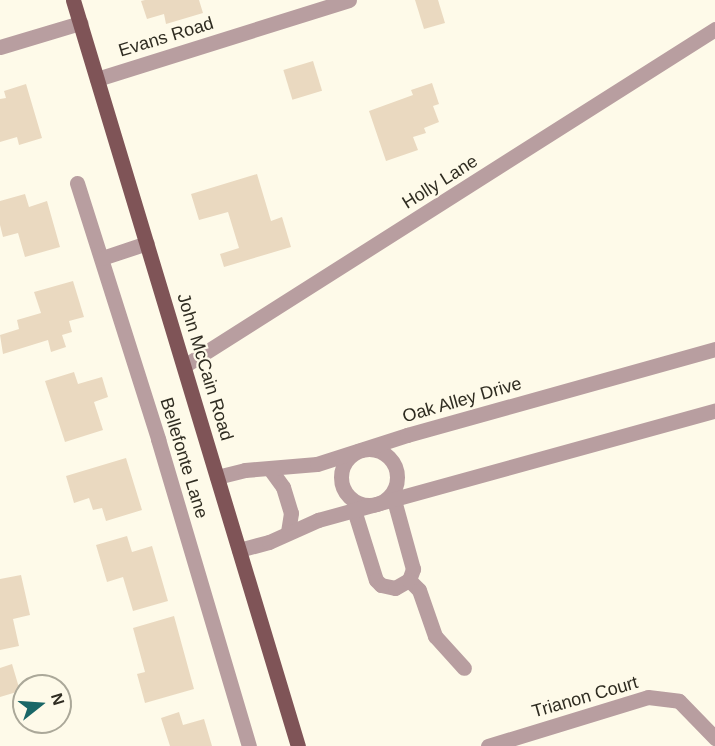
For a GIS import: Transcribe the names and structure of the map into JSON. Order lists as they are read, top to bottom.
{
  "streets": {
    "main road": ["John McCain Road"],
    "street": [
      "Evans Road",
      "Holly Lane",
      "Oak Alley Drive",
      "Bellefonte Lane",
      "Trianon Court"
    ]
  },
  "crossings": [
    ["Evans Road", "John McCain Road"],
    ["Holly Lane", "John McCain Road"],
    ["John McCain Road", "Oak Alley Drive"]
  ],
  "north": "right"
}
